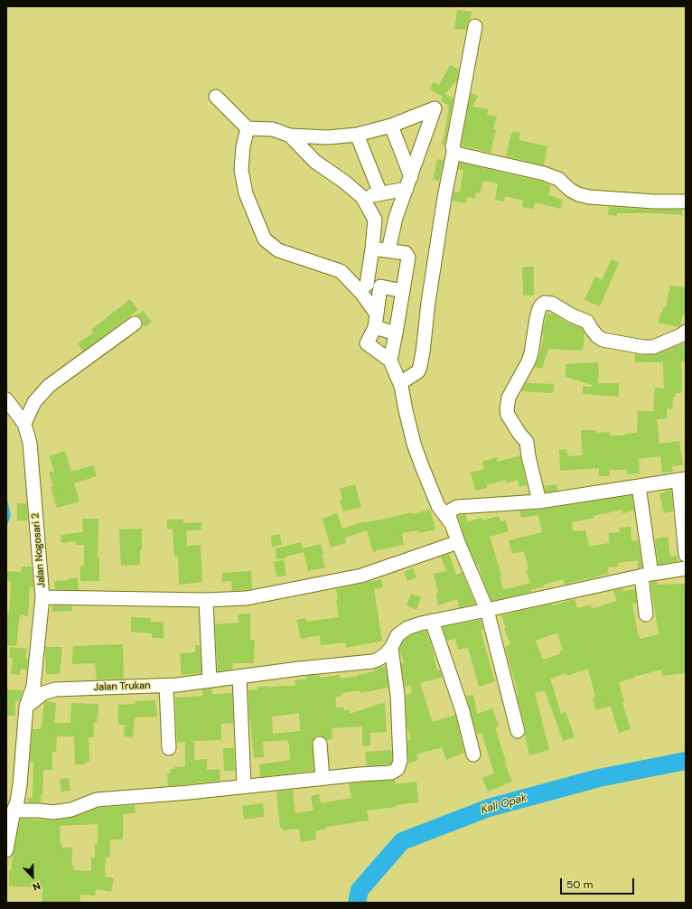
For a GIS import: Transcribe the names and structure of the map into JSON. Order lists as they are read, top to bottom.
{
  "streets": {
    "street": ["Jalan Nogosari 2", "Jalan Trukan"]
  },
  "crossings": [
    ["Jalan Nogosari 2", "Jalan Trukan"]
  ],
  "water": ["Kali Opak"],
  "scale_bar": "50 m",
  "north": "bottom"
}
